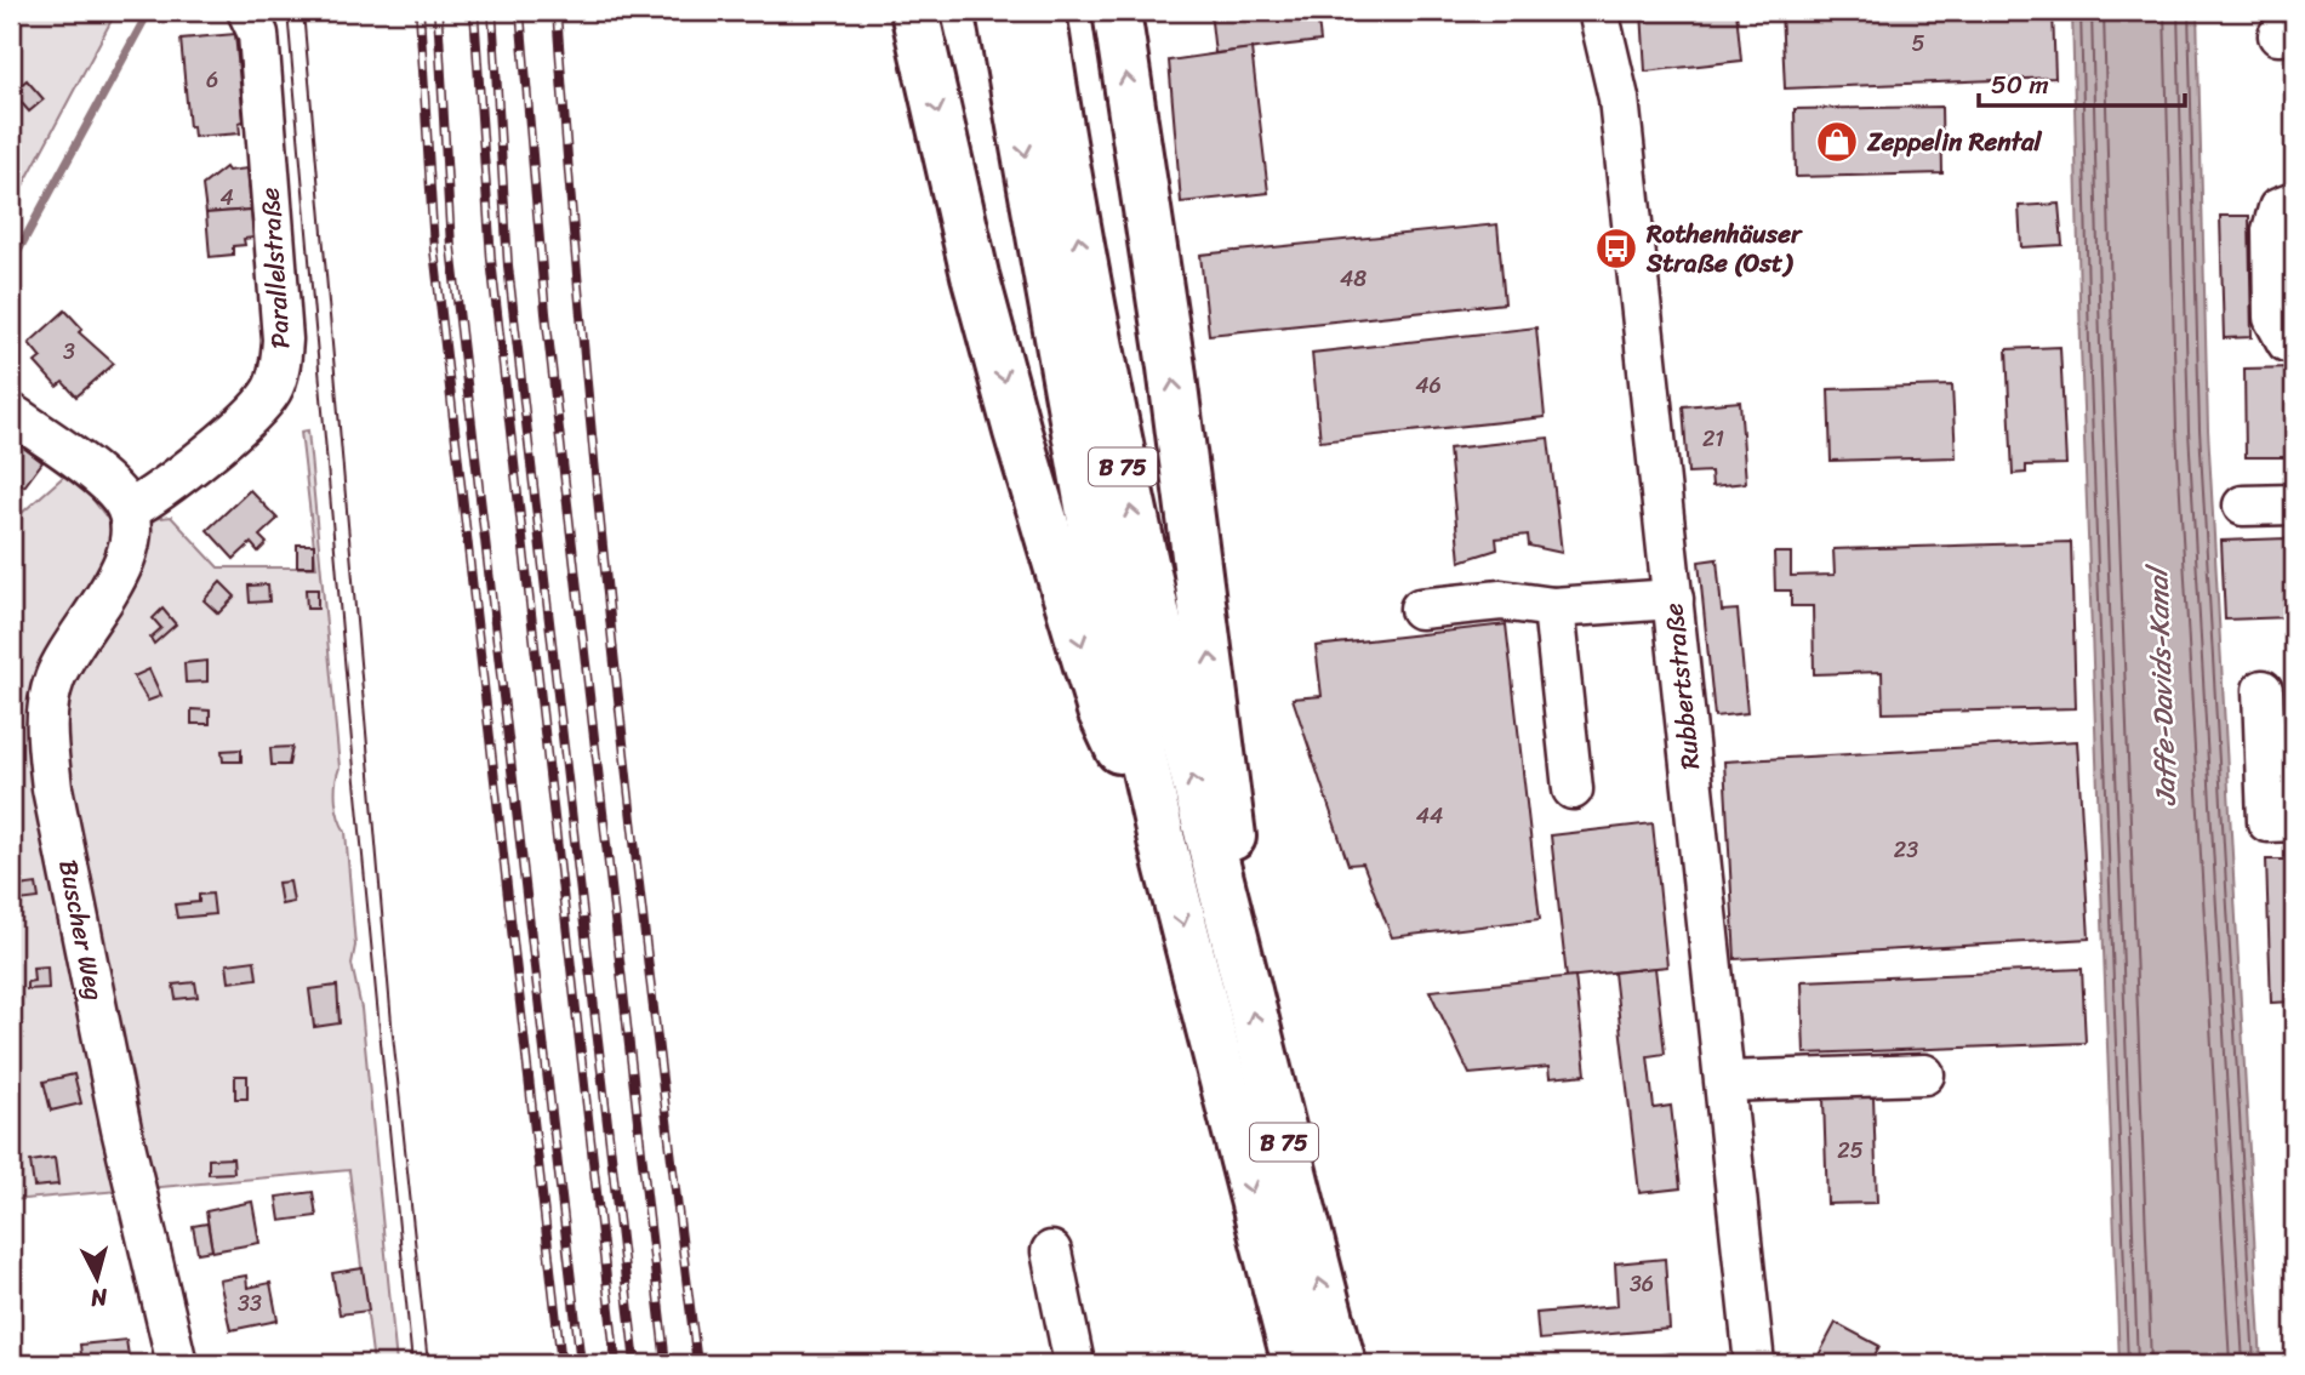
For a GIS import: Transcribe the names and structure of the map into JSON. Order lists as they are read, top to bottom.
{
  "streets": {
    "highway": ["B 75"],
    "street": ["Parallelstraße", "Rubbertstraße", "Buscher Weg"]
  },
  "crossings": [
    ["Parallelstraße", "Buscher Weg"]
  ],
  "water": ["Jaffe-Davids-Kanal"],
  "places": {
    "shop": ["Zeppelin Rental"],
    "bus stop": ["Rothenhäuser Straße (Ost)"]
  },
  "house_numbers": [
    "5",
    "6",
    "4",
    "48",
    "3",
    "46",
    "21",
    "44",
    "23",
    "25",
    "36",
    "33"
  ],
  "scale_bar": "50 m",
  "north": "bottom"
}
